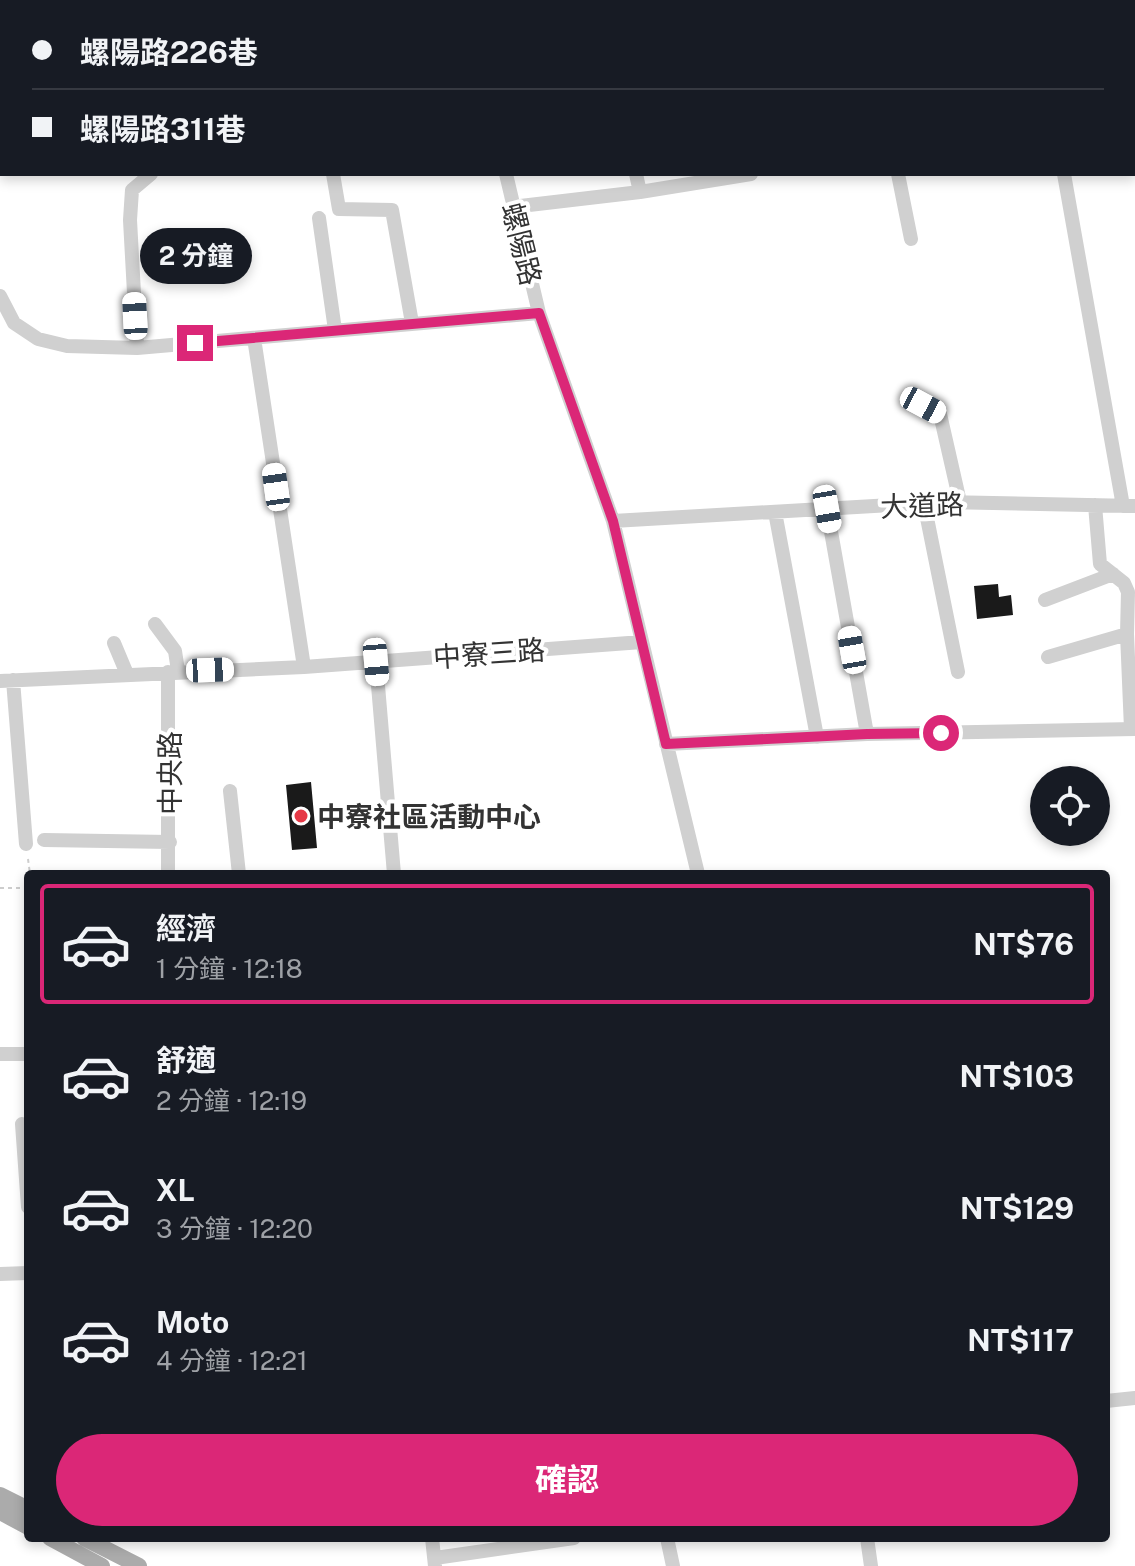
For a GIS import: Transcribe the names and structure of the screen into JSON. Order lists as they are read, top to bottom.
{
  "streets": {
    "street": [
      "螺陽路",
      "大道路",
      "中寮三路",
      "中央路"
    ]
  },
  "crossings": [
    ["螺陽路", "大道路"],
    ["中寮三路", "中央路"]
  ],
  "places": ["中寮社區活動中心"],
  "page": {
    "banner": ["螺陽路226巷", "螺陽路311巷"],
    "bubble": "2 分鐘",
    "list": [
      {
        "name": "經濟",
        "note": "1 分鐘 · 12:18",
        "value": "NT$76"
      },
      {
        "name": "舒適",
        "note": "2 分鐘 · 12:19",
        "value": "NT$103"
      },
      {
        "name": "XL",
        "note": "3 分鐘 · 12:20",
        "value": "NT$129"
      },
      {
        "name": "Moto",
        "note": "4 分鐘 · 12:21",
        "value": "NT$117"
      }
    ],
    "buttons": "確認"
  }
}
